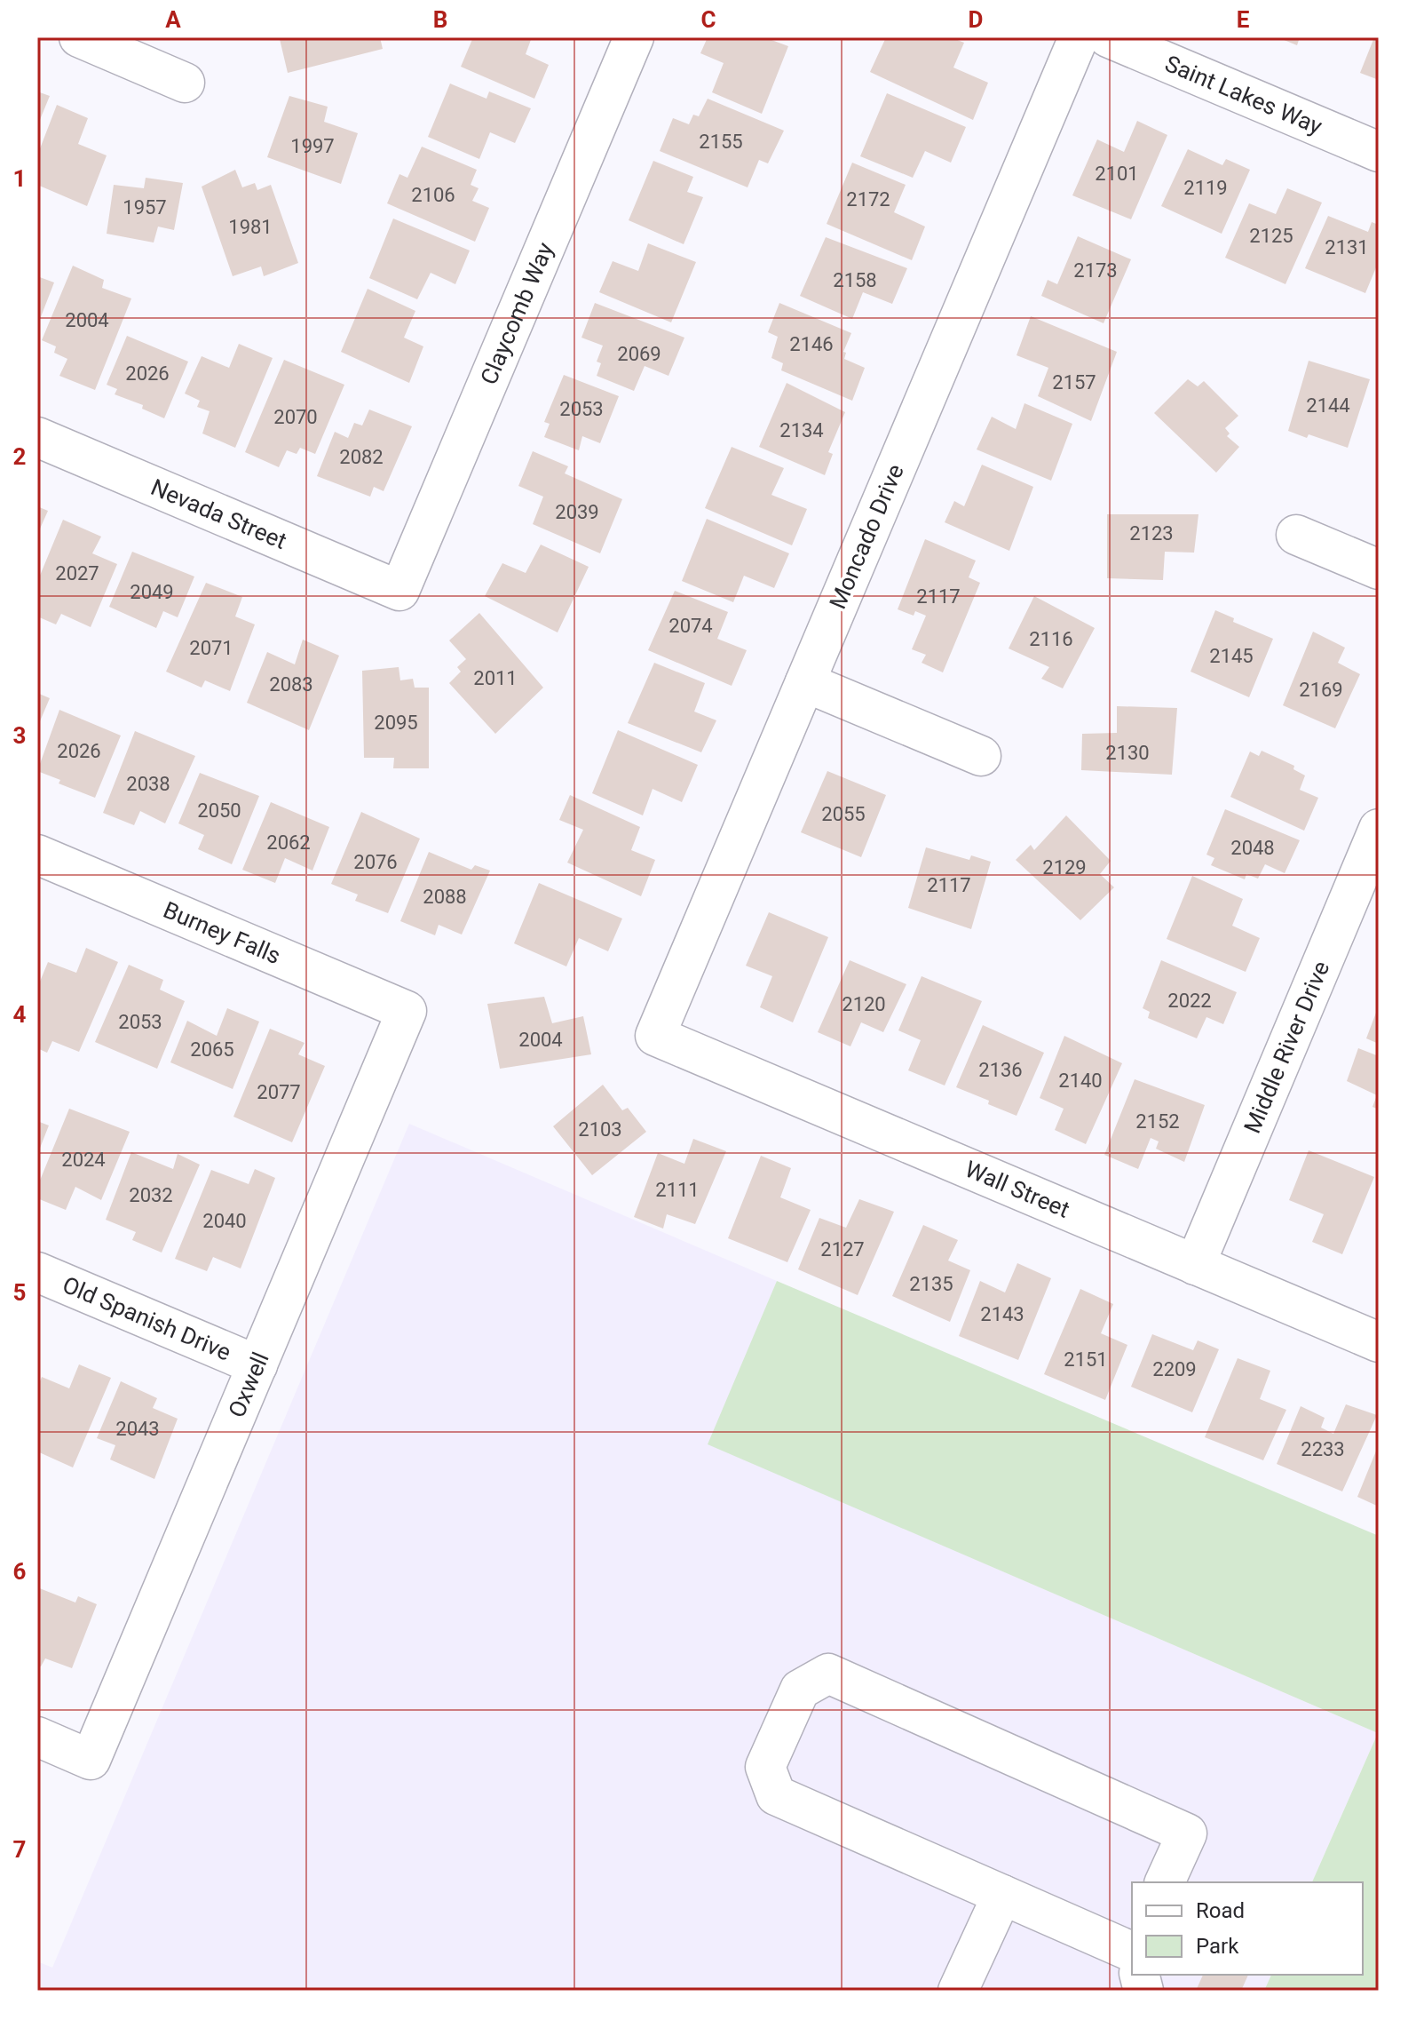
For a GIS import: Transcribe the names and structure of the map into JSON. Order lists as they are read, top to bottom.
{
  "streets": {
    "street": [
      "Saint Lakes Way",
      "Claycomb Way",
      "Nevada Street",
      "Moncado Drive",
      "Burney Falls",
      "Middle River Drive",
      "Wall Street",
      "Old Spanish Drive",
      "Oxwell"
    ]
  },
  "crossings": [
    ["Claycomb Way", "Nevada Street"],
    ["Moncado Drive", "Wall Street"],
    ["Burney Falls", "Oxwell"],
    ["Middle River Drive", "Wall Street"],
    ["Old Spanish Drive", "Oxwell"]
  ],
  "house_numbers": [
    "2155",
    "1997",
    "2101",
    "2119",
    "2106",
    "2172",
    "1957",
    "1981",
    "2125",
    "2131",
    "2173",
    "2158",
    "2004",
    "2146",
    "2069",
    "2026",
    "2157",
    "2144",
    "2053",
    "2070",
    "2134",
    "2082",
    "2039",
    "2123",
    "2027",
    "2049",
    "2117",
    "2074",
    "2116",
    "2071",
    "2145",
    "2011",
    "2083",
    "2169",
    "2095",
    "2026",
    "2130",
    "2038",
    "2050",
    "2055",
    "2062",
    "2048",
    "2076",
    "2129",
    "2117",
    "2088",
    "2022",
    "2120",
    "2053",
    "2004",
    "2065",
    "2136",
    "2140",
    "2077",
    "2152",
    "2103",
    "2024",
    "2111",
    "2032",
    "2040",
    "2127",
    "2135",
    "2143",
    "2151",
    "2209",
    "2043",
    "2233"
  ],
  "legend": ["Road", "Park"],
  "grid": {
    "columns": [
      "A",
      "B",
      "C",
      "D",
      "E"
    ],
    "rows": [
      "1",
      "2",
      "3",
      "4",
      "5",
      "6",
      "7"
    ]
  }
}
